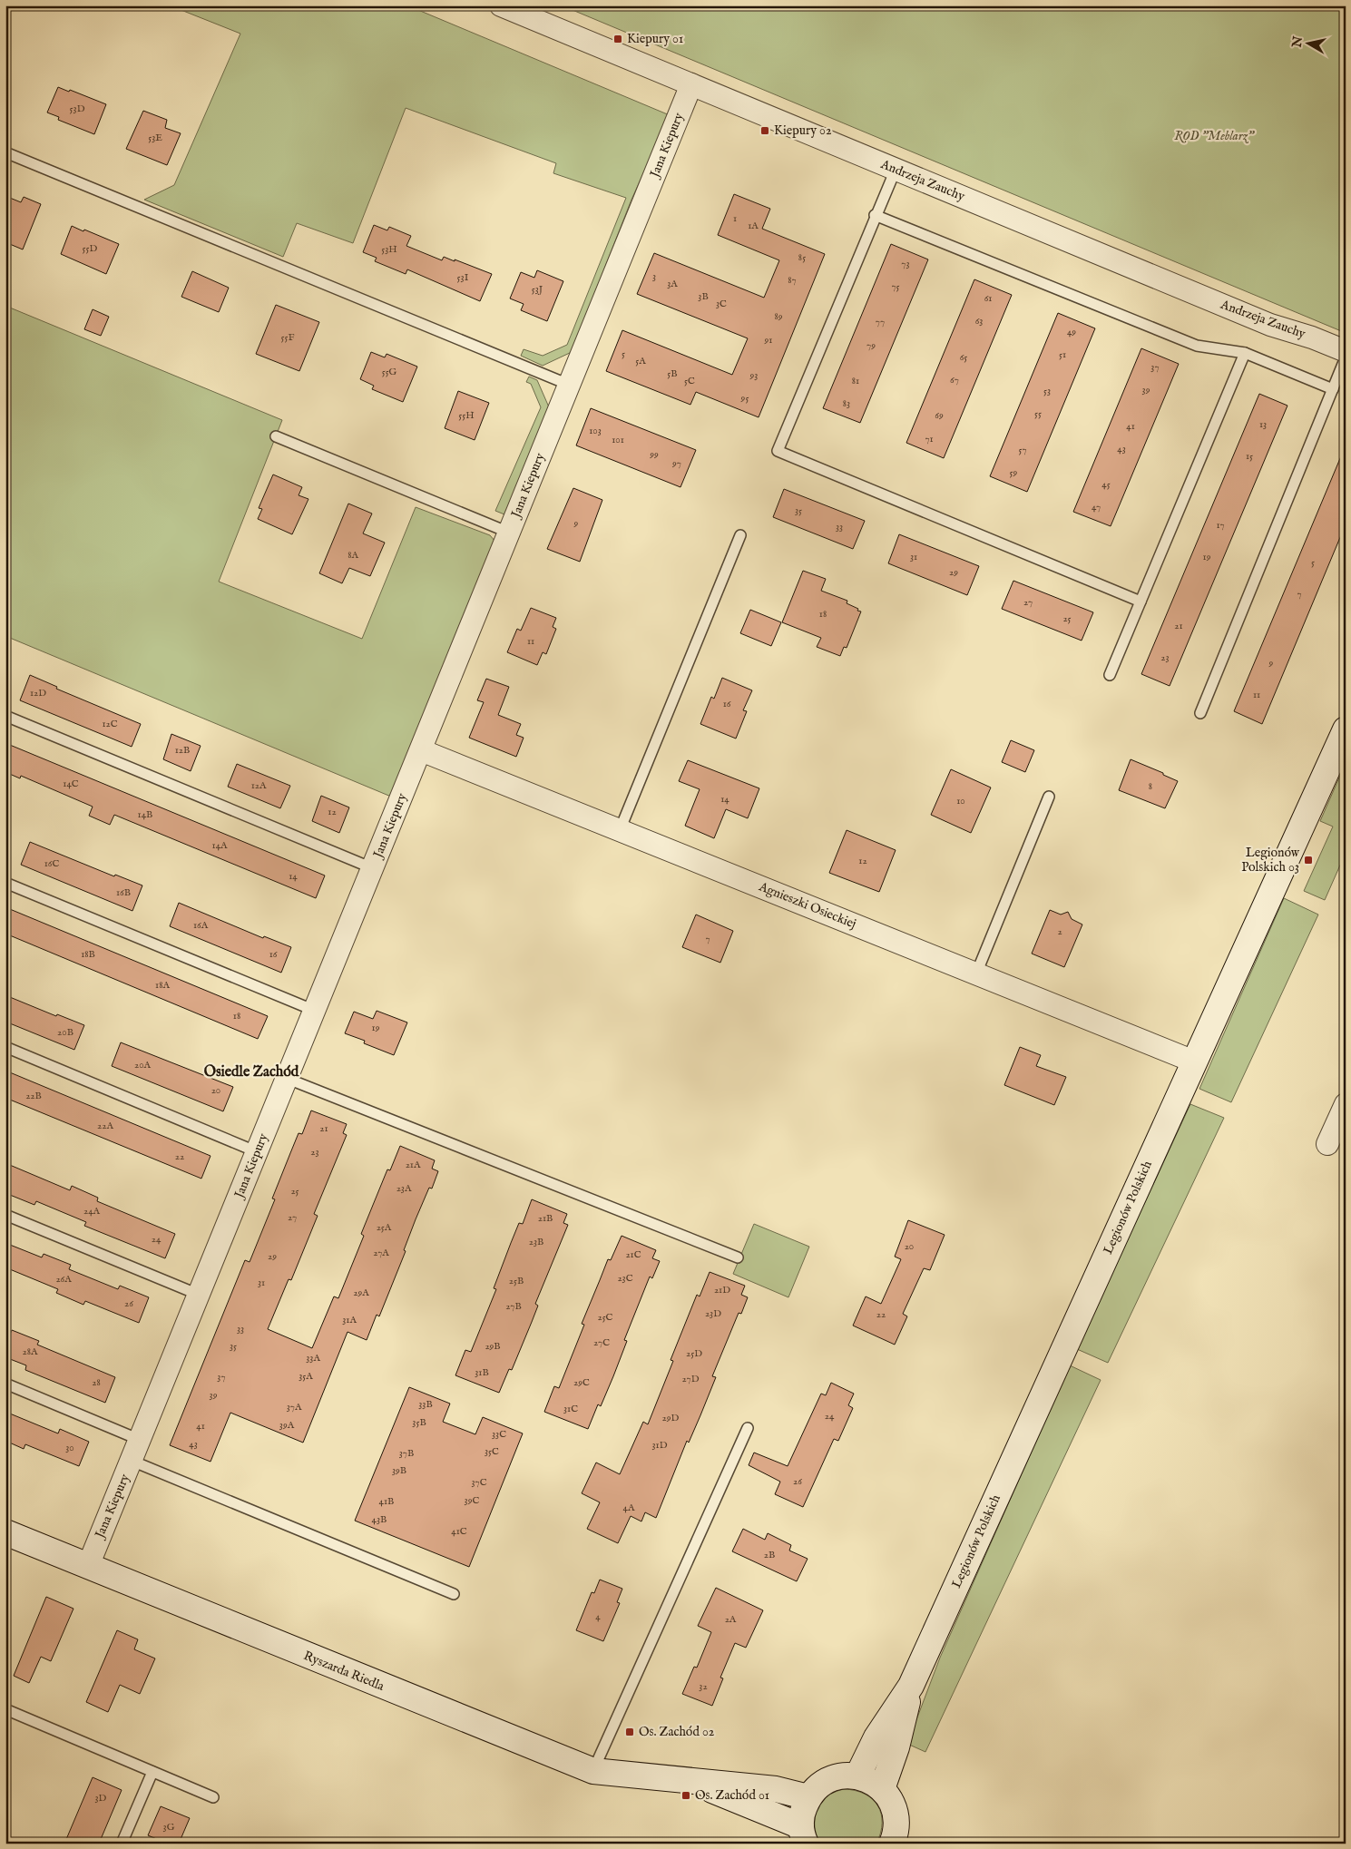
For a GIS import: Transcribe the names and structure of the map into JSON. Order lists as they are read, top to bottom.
{
  "streets": {
    "street": [
      "Jana Kiepury",
      "Andrzeja Zauchy",
      "Agnieszki Osieckiej",
      "Legionów Polskich",
      "Ryszarda Riedla"
    ]
  },
  "crossings": [
    ["Jana Kiepury", "Andrzeja Zauchy"],
    ["Jana Kiepury", "Agnieszki Osieckiej"],
    ["Jana Kiepury", "Ryszarda Riedla"],
    ["Agnieszki Osieckiej", "Legionów Polskich"]
  ],
  "districts": ["Osiedle Zachód"],
  "parks": ["ROD \"Meblarz\""],
  "places": {
    "transit": [
      "Kiepury 01",
      "Kiepury 02",
      "Legionów Polskich 03",
      "Os. Zachód 02",
      "Os. Zachód 01"
    ]
  },
  "house_numbers": [
    "53D",
    "53E",
    "1",
    "1A",
    "55D",
    "53H",
    "85",
    "73",
    "3",
    "53I",
    "87",
    "3A",
    "75",
    "53J",
    "3B",
    "61",
    "3C",
    "89",
    "63",
    "77",
    "49",
    "55F",
    "91",
    "79",
    "5",
    "51",
    "65",
    "5A",
    "37",
    "55G",
    "5B",
    "93",
    "67",
    "5C",
    "81",
    "39",
    "53",
    "95",
    "83",
    "55",
    "55H",
    "69",
    "13",
    "41",
    "103",
    "71",
    "101",
    "43",
    "57",
    "99",
    "15",
    "97",
    "59",
    "45",
    "47",
    "35",
    "9",
    "17",
    "33",
    "8A",
    "31",
    "19",
    "5",
    "29",
    "7",
    "27",
    "18",
    "25",
    "21",
    "11",
    "23",
    "9",
    "12D",
    "11",
    "16",
    "12C",
    "12B",
    "14C",
    "12A",
    "8",
    "14",
    "10",
    "12",
    "14B",
    "14A",
    "12",
    "16C",
    "14",
    "16B",
    "16A",
    "2",
    "7",
    "18B",
    "16",
    "18A",
    "18",
    "19",
    "20B",
    "20A",
    "20",
    "22B",
    "22A",
    "21",
    "23",
    "22",
    "21A",
    "23A",
    "25",
    "24A",
    "27",
    "21B",
    "25A",
    "24",
    "23B",
    "20",
    "27A",
    "21C",
    "29",
    "23C",
    "26A",
    "25B",
    "31",
    "21D",
    "29A",
    "26",
    "27B",
    "23D",
    "22",
    "25C",
    "31A",
    "33",
    "27C",
    "35",
    "29B",
    "28A",
    "25D",
    "33A",
    "31B",
    "35A",
    "37",
    "27D",
    "28",
    "29C",
    "39",
    "33B",
    "37A",
    "31C",
    "24",
    "29D",
    "35B",
    "39A",
    "41",
    "33C",
    "43",
    "31D",
    "30",
    "35C",
    "37B",
    "39B",
    "26",
    "37C",
    "39C",
    "41B",
    "4A",
    "43B",
    "41C",
    "2B",
    "4",
    "2A",
    "32",
    "3D",
    "3G"
  ],
  "north": "left"
}
